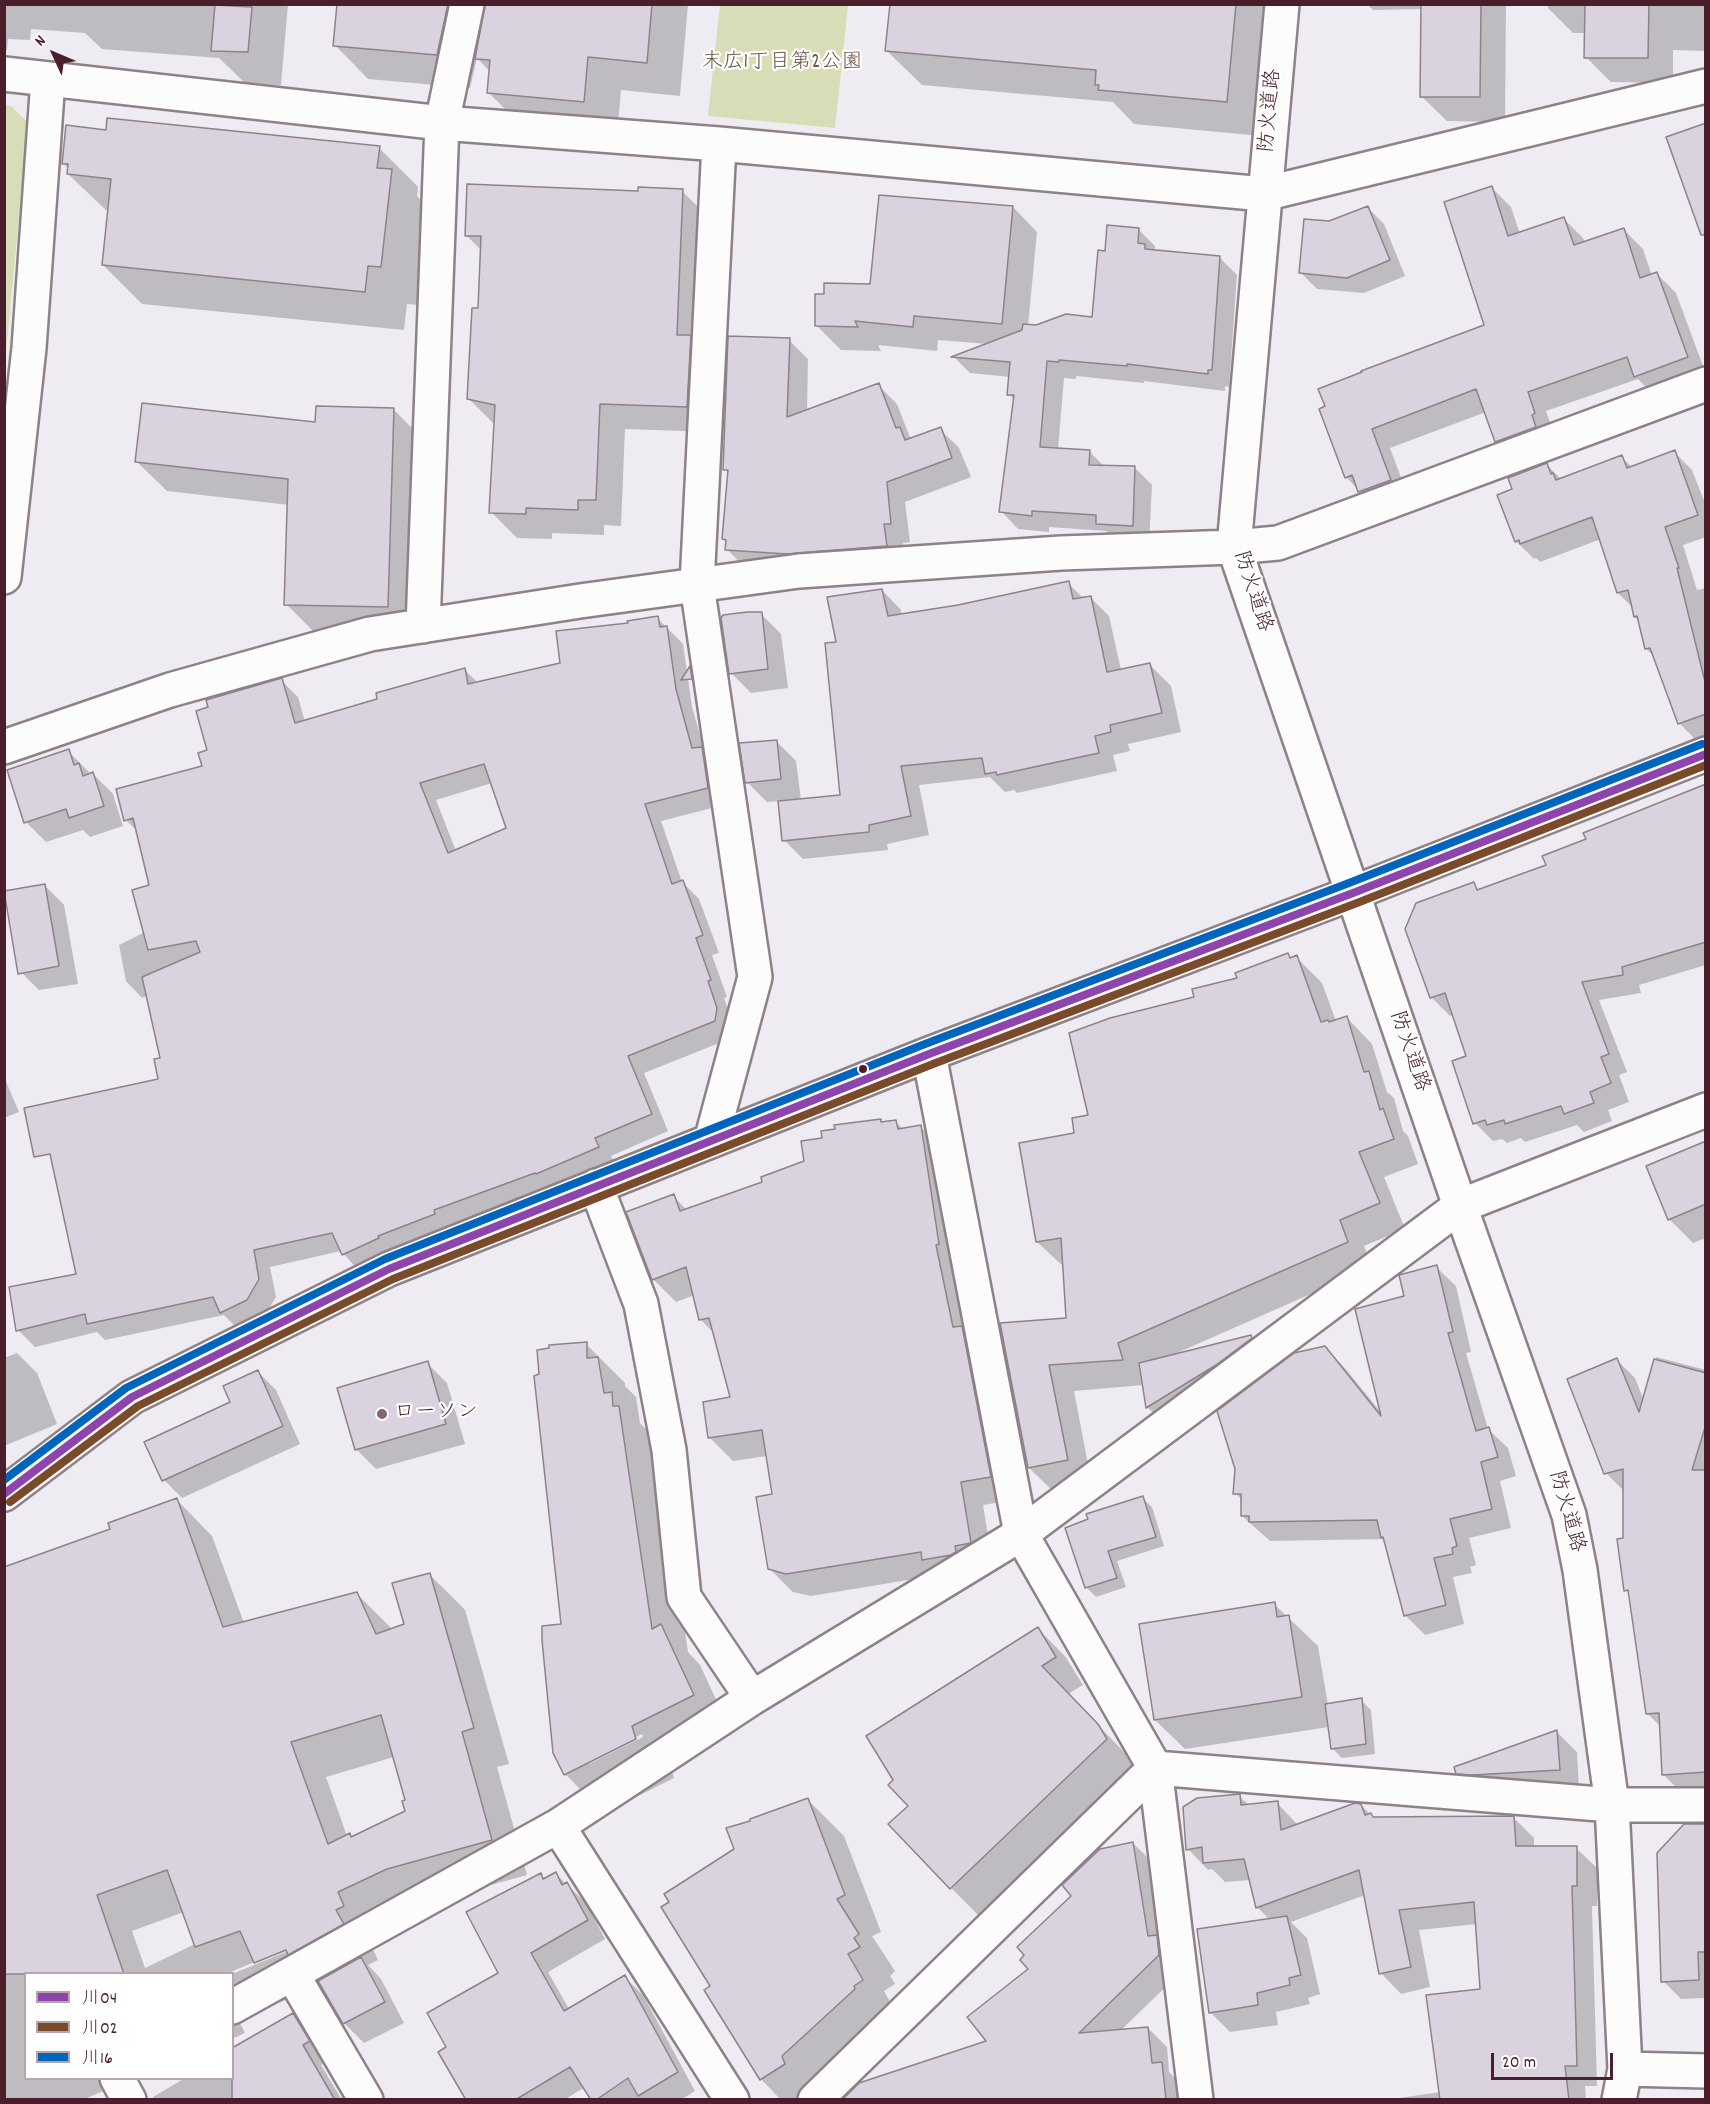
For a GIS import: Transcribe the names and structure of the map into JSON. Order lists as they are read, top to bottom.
{
  "streets": {
    "street": ["防火道路"]
  },
  "parks": ["末広1丁目第2公園"],
  "places": ["ローソン"],
  "lines": ["transit line 川16", "transit line 川04", "transit line 川02"],
  "legend": ["川04", "川02", "川16"],
  "scale_bar": "20 m",
  "north": "top left"
}
